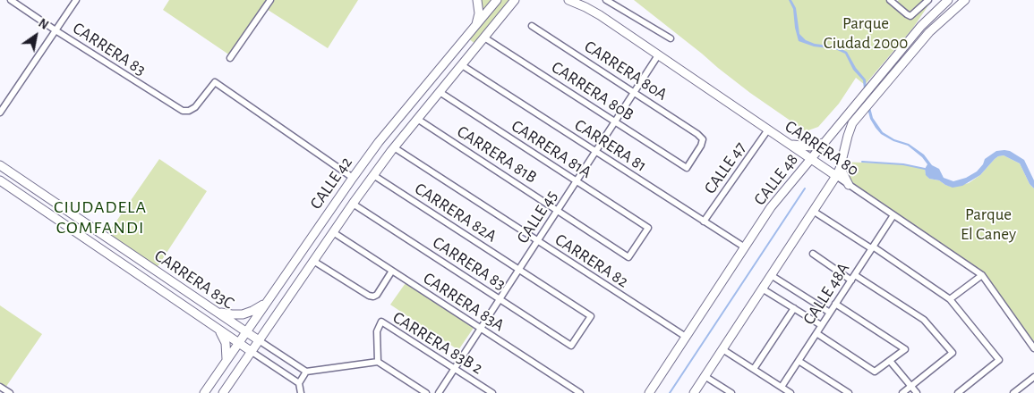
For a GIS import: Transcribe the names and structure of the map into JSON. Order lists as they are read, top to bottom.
{
  "streets": {
    "street": [
      "CARRERA 83",
      "CARRERA 80A",
      "CARRERA 80B",
      "CARRERA 81",
      "CARRERA 80",
      "CARRERA 81A",
      "CARRERA 81B",
      "CALLE 47",
      "CALLE 48",
      "CALLE 42",
      "CARRERA 82A",
      "CALLE 45",
      "CARRERA 82",
      "CARRERA 83C",
      "CALLE 48A",
      "CARRERA 83A",
      "CARRERA 83B 2"
    ]
  },
  "crossings": [
    ["CARRERA 83", "CALLE 42"],
    ["CARRERA 83", "CARRERA 82A"],
    ["CARRERA 83", "CALLE 45"],
    ["CARRERA 80A", "CARRERA 80B"],
    ["CARRERA 80A", "CALLE 45"],
    ["CARRERA 80B", "CALLE 42"],
    ["CARRERA 80B", "CALLE 45"],
    ["CARRERA 81", "CALLE 47"],
    ["CARRERA 81", "CALLE 48"],
    ["CARRERA 81", "CALLE 42"],
    ["CARRERA 81", "CALLE 45"],
    ["CARRERA 80", "CALLE 47"],
    ["CARRERA 80", "CALLE 48"],
    ["CARRERA 80", "CALLE 45"],
    ["CARRERA 80", "CALLE 48A"],
    ["CARRERA 81A", "CARRERA 81B"],
    ["CARRERA 81A", "CALLE 42"],
    ["CARRERA 81A", "CALLE 45"],
    ["CARRERA 81B", "CALLE 42"],
    ["CARRERA 81B", "CALLE 45"],
    ["CALLE 48", "CARRERA 82"],
    ["CALLE 42", "CARRERA 82A"],
    ["CALLE 42", "CARRERA 82"],
    ["CALLE 42", "CARRERA 83C"],
    ["CALLE 42", "CARRERA 83A"],
    ["CARRERA 82A", "CALLE 45"],
    ["CALLE 45", "CARRERA 82"],
    ["CALLE 45", "CARRERA 83A"],
    ["CALLE 45", "CARRERA 83B 2"]
  ],
  "districts": ["CIUDADELA COMFANDI"],
  "parks": ["Parque Ciudad 2000", "Parque El Caney"],
  "north": "top right"
}
